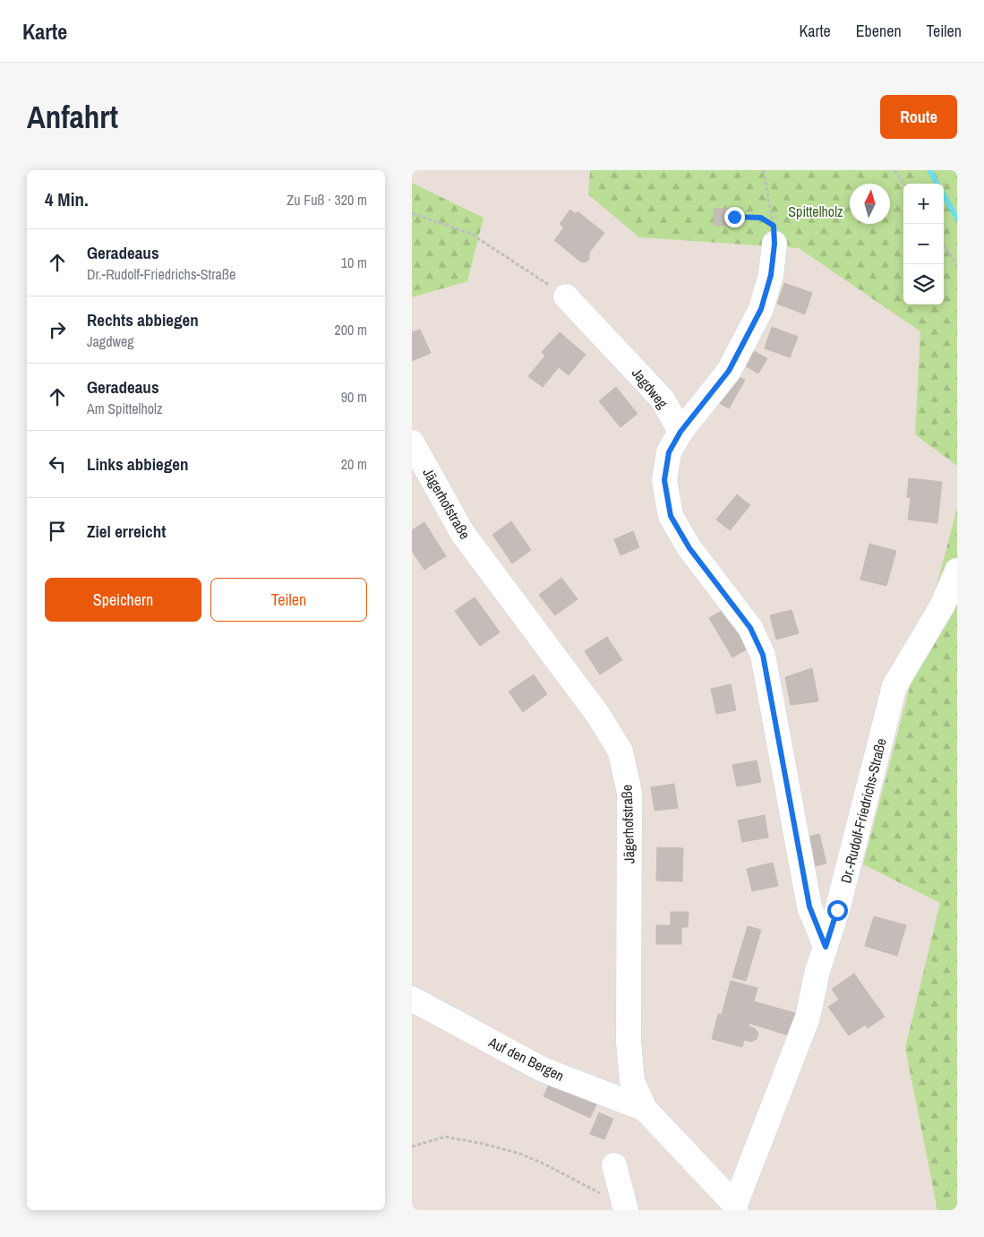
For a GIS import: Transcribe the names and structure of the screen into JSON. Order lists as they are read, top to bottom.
{
  "streets": {
    "street": [
      "Jagdweg",
      "Jägerhofstraße",
      "Dr.-Rudolf-Friedrichs-Straße",
      "Auf den Bergen"
    ]
  },
  "crossings": [
    ["Jägerhofstraße", "Dr.-Rudolf-Friedrichs-Straße"],
    ["Jägerhofstraße", "Auf den Bergen"]
  ],
  "parks": ["Spittelholz"],
  "north": "top",
  "page": {
    "header": "Karte",
    "nav": ["Karte", "Ebenen", "Teilen"],
    "buttons": [
      "Route",
      ["Speichern", "Teilen"]
    ],
    "title": "Anfahrt",
    "heading": ["4 Min.", "Zu Fuß · 320 m"],
    "map_buttons": ["+", "−"],
    "list": [
      ["Geradeaus", "Dr.-Rudolf-Friedrichs-Straße", "10 m"],
      ["Rechts abbiegen", "Jagdweg", "200 m"],
      ["Geradeaus", "Am Spittelholz", "90 m"],
      ["Links abbiegen", "20 m"],
      "Ziel erreicht"
    ]
  }
}
